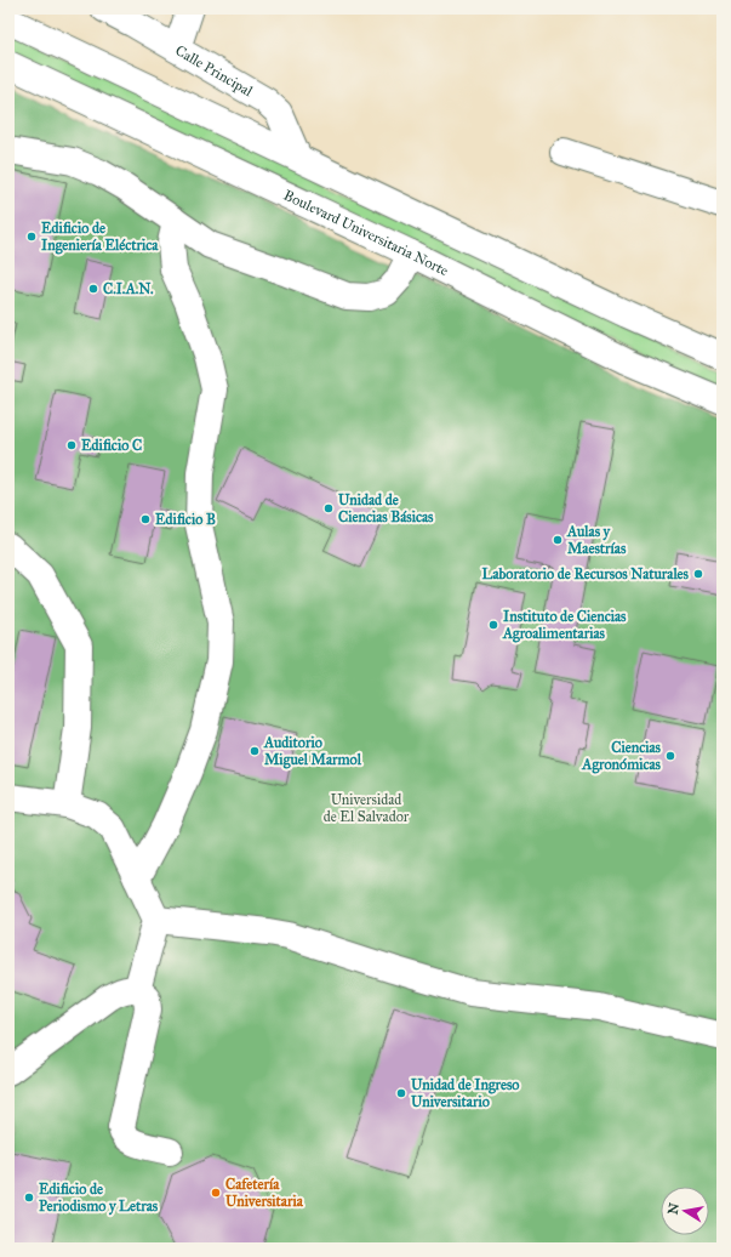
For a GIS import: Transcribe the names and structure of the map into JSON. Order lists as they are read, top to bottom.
{
  "streets": {
    "main road": ["Calle Principal", "Boulevard Universitaria Norte"]
  },
  "parks": ["Universidad de El Salvador"],
  "places": [
    "Edificio de Ingeniería Eléctrica",
    "C.I.A.N.",
    "Edificio C",
    "Unidad de Ciencias Básicas",
    "Edificio B",
    "Aulas y Maestrías",
    "Laboratorio de Recursos Naturales",
    "Instituto de Ciencias Agroalimentarias",
    "Auditorio Miguel Marmol",
    "Ciencias Agronómicas",
    "Unidad de Ingreso Universitario",
    "Cafetería Universitaria",
    "Edificio de Periodismo y Letras"
  ],
  "north": "left"
}
